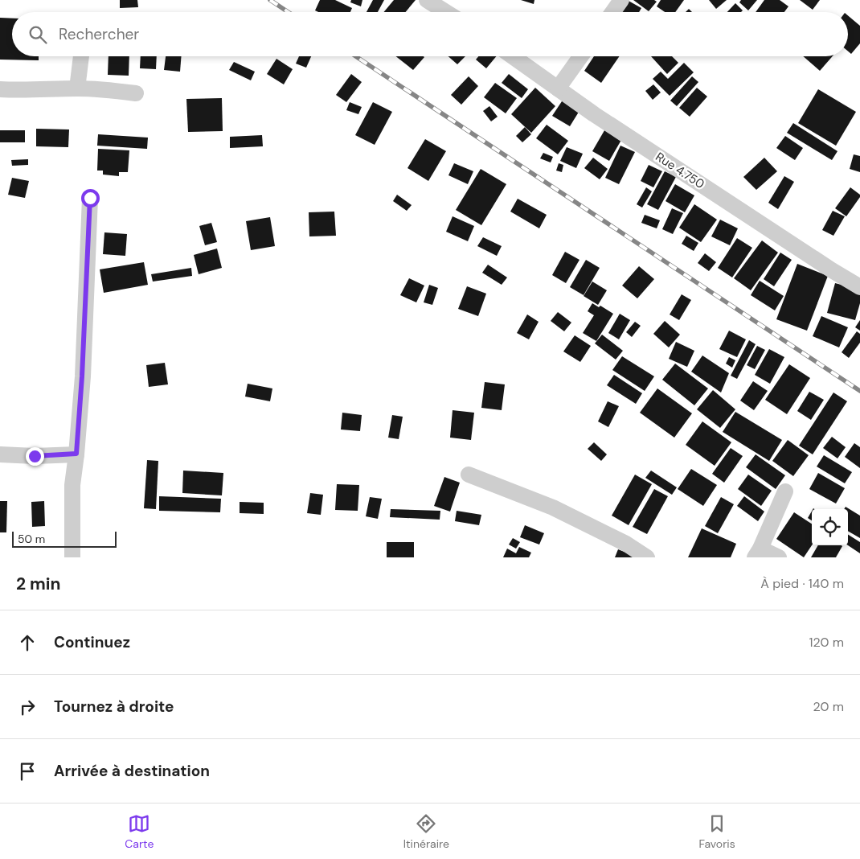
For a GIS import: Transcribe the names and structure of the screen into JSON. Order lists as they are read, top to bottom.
{
  "streets": {
    "street": ["Rue 4.750"]
  },
  "scale_bar": "50 m",
  "page": {
    "search": "Rechercher",
    "scale": "50 m",
    "heading": ["2 min", "À pied · 140 m"],
    "list": [
      ["Continuez", "120 m"],
      ["Tournez à droite", "20 m"],
      "Arrivée à destination"
    ],
    "nav": ["Carte", "Itinéraire", "Favoris"]
  }
}
